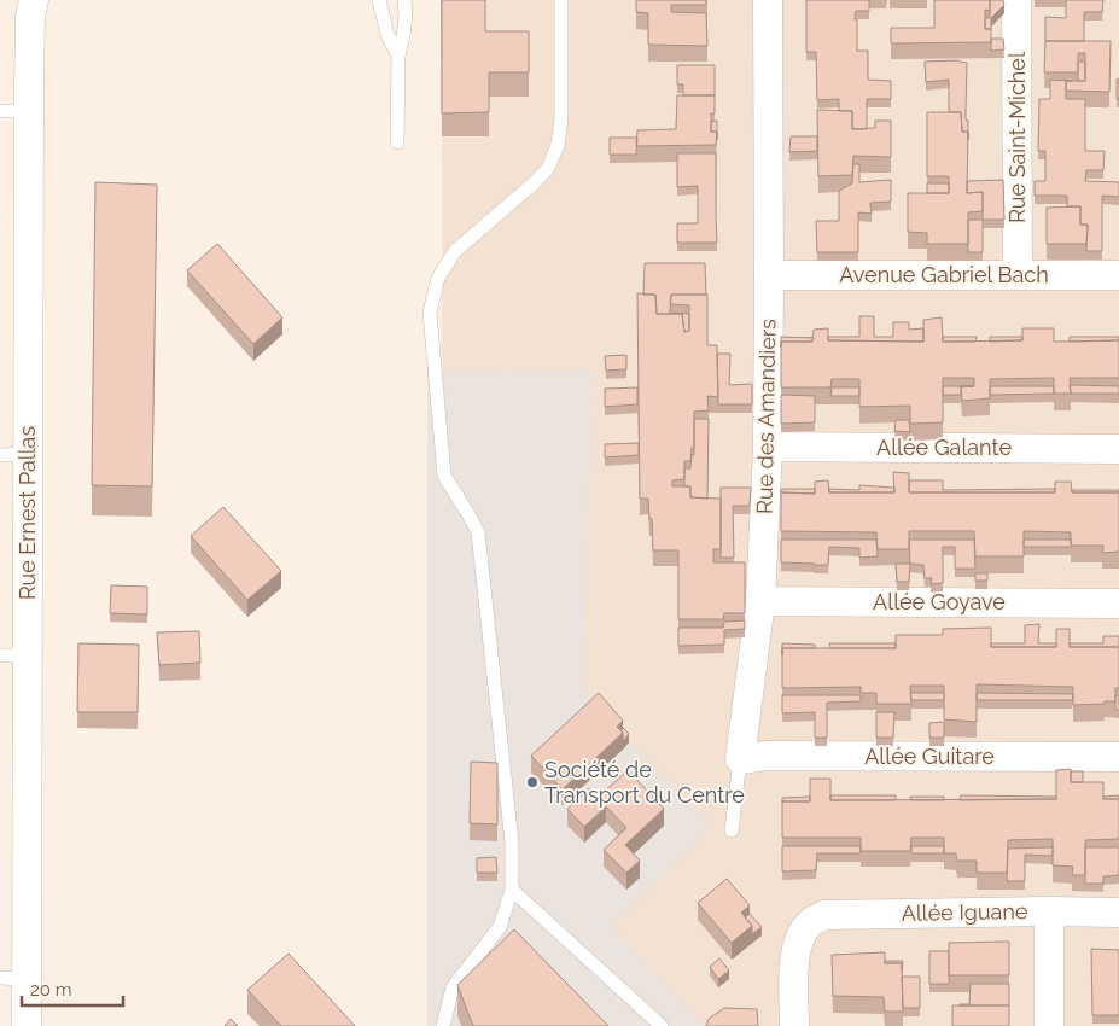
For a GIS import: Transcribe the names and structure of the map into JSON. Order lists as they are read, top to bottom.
{
  "streets": {
    "street": [
      "Rue Saint-Michel",
      "Avenue Gabriel Bach",
      "Rue des Amandiers",
      "Allée Galante",
      "Rue Ernest Pallas",
      "Allée Goyave",
      "Allée Guitare",
      "Allée Iguane"
    ]
  },
  "crossings": [
    ["Rue Saint-Michel", "Avenue Gabriel Bach"],
    ["Avenue Gabriel Bach", "Rue des Amandiers"],
    ["Rue des Amandiers", "Allée Galante"],
    ["Rue des Amandiers", "Allée Goyave"],
    ["Rue des Amandiers", "Allée Guitare"]
  ],
  "places": ["Société de Transport du Centre"],
  "scale_bar": "20 m"
}
